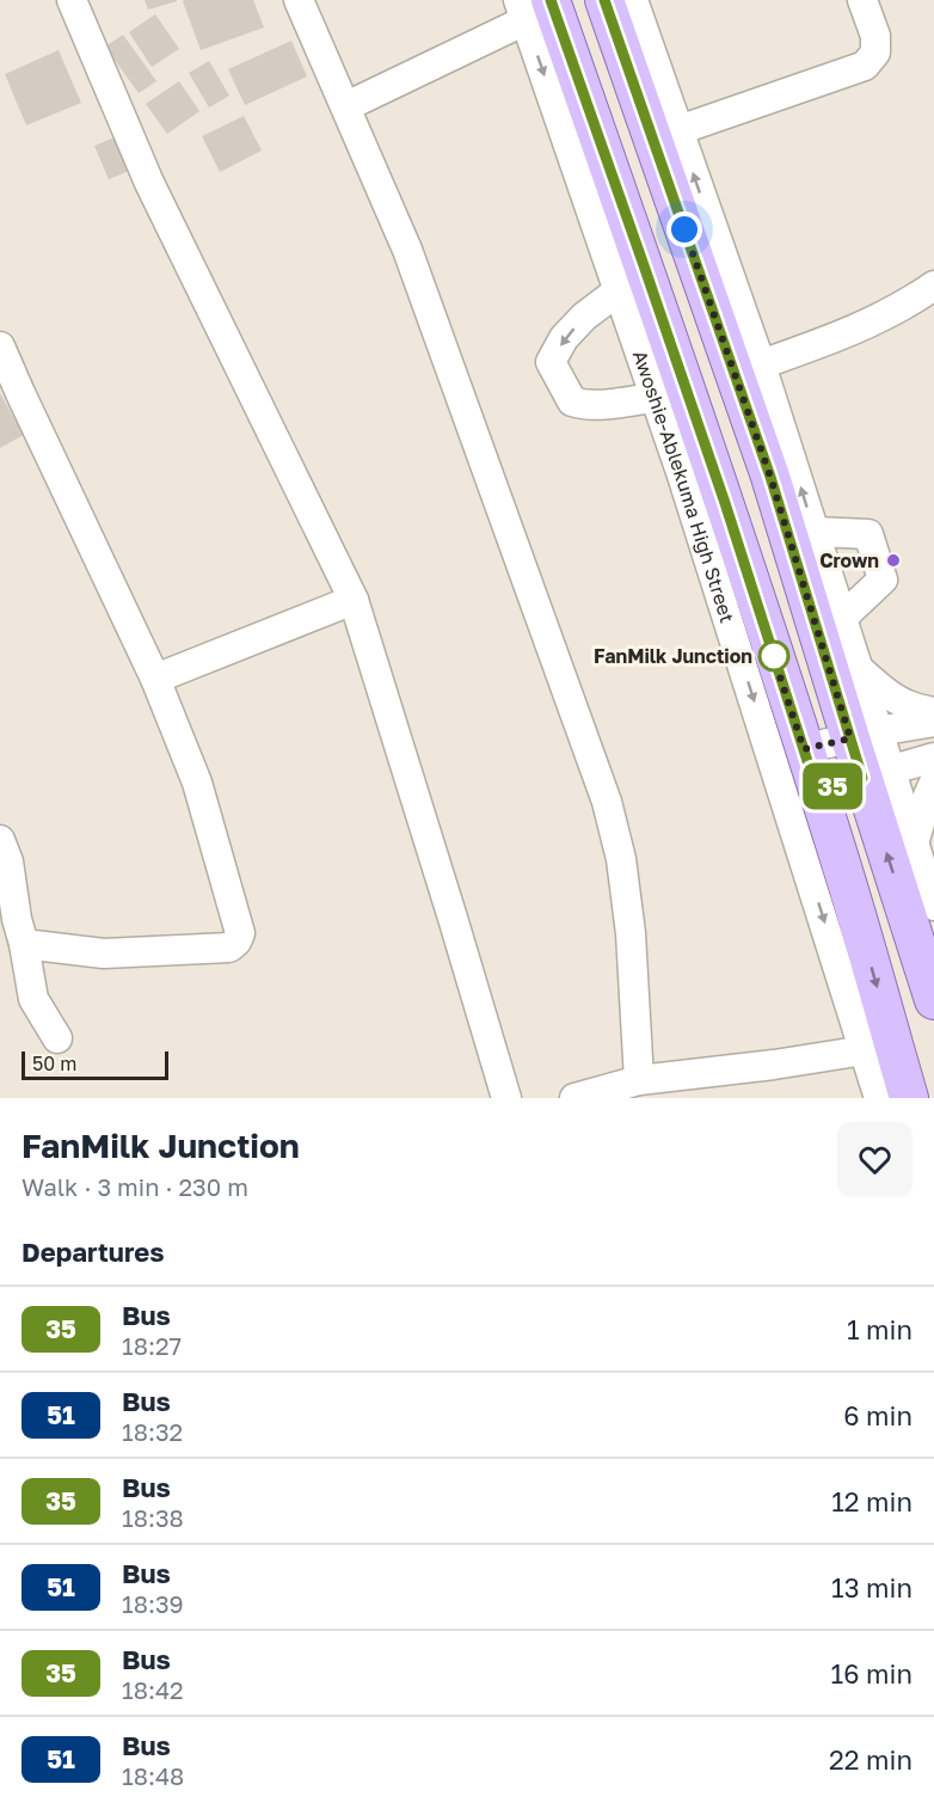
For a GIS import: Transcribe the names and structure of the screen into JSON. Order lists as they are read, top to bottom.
{
  "streets": {
    "main road": ["Awoshie-Ablekuma High Street"]
  },
  "places": ["Crown", "FanMilk Junction"],
  "lines": ["bus line 35"],
  "scale_bar": "50 m",
  "page": {
    "on_map": "35",
    "scale": "50 m",
    "heading": [
      ["FanMilk Junction", "Walk · 3 min · 230 m"],
      "Departures"
    ],
    "list": [
      {
        "mark": "35",
        "name": "Bus",
        "note": "18:27",
        "value": "1 min"
      },
      {
        "mark": "51",
        "name": "Bus",
        "note": "18:32",
        "value": "6 min"
      },
      {
        "mark": "35",
        "name": "Bus",
        "note": "18:38",
        "value": "12 min"
      },
      {
        "mark": "51",
        "name": "Bus",
        "note": "18:39",
        "value": "13 min"
      },
      {
        "mark": "35",
        "name": "Bus",
        "note": "18:42",
        "value": "16 min"
      },
      {
        "mark": "51",
        "name": "Bus",
        "note": "18:48",
        "value": "22 min"
      }
    ]
  }
}
